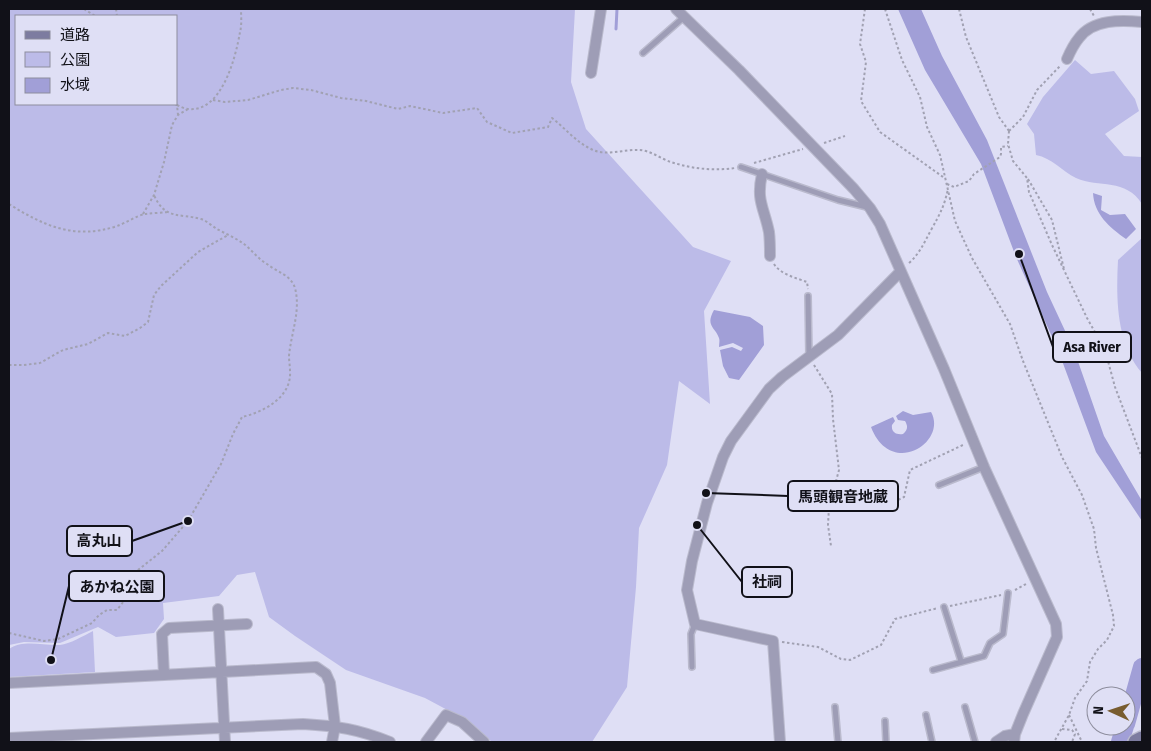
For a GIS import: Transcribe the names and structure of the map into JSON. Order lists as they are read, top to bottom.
{
  "places": [
    "Asa River",
    "馬頭観音地蔵",
    "高丸山",
    "社祠",
    "あかね公園"
  ],
  "legend": ["道路", "公園", "水域"],
  "north": "left"
}
